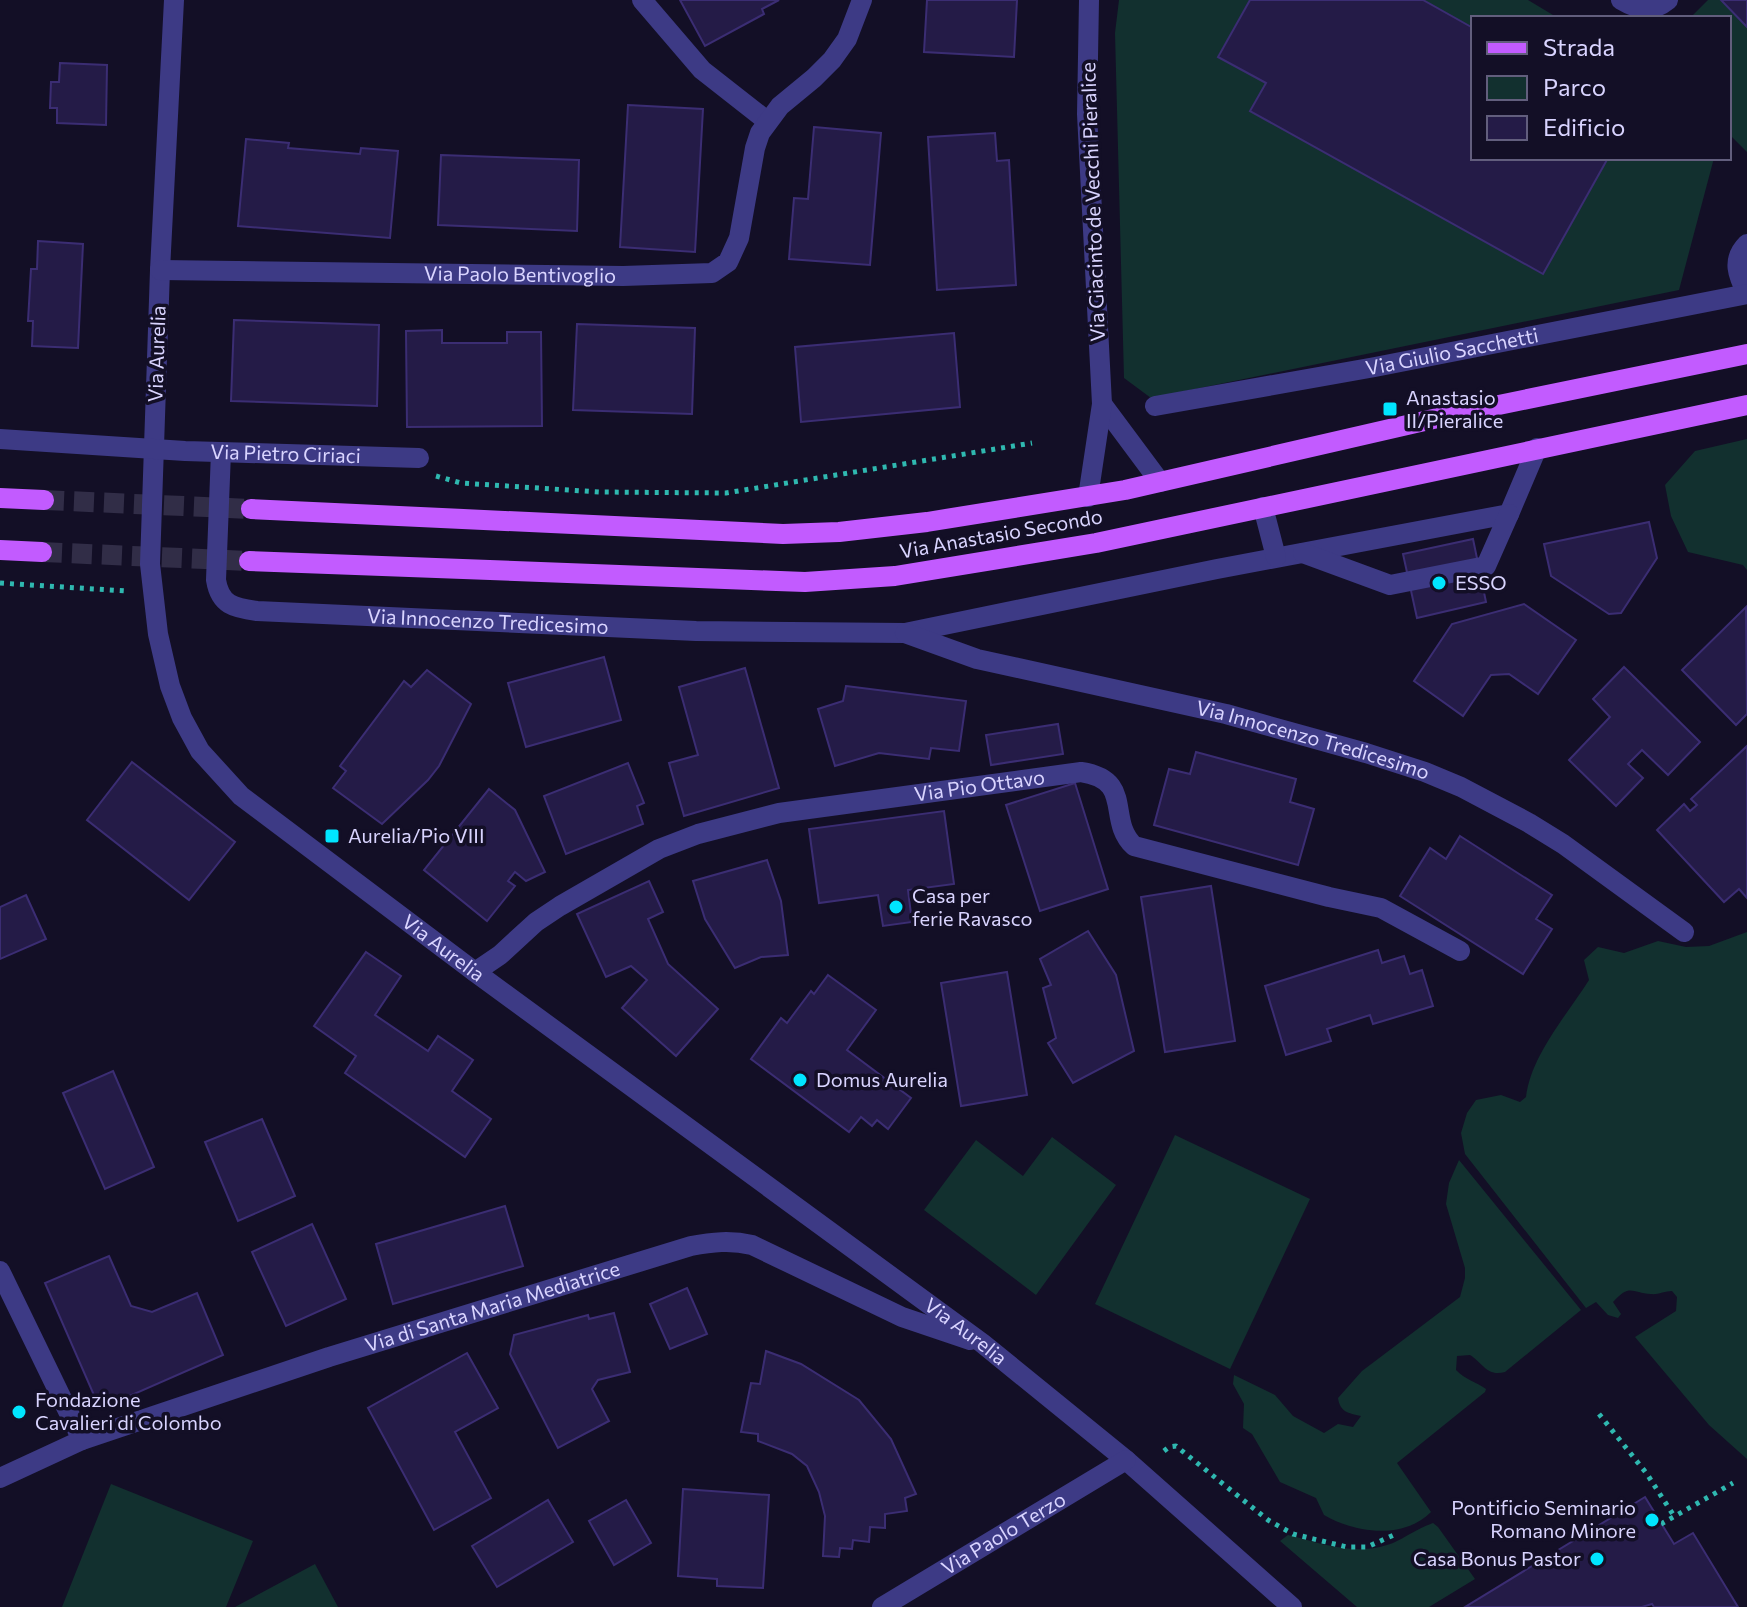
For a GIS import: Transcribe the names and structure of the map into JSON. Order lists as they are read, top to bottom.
{
  "streets": {
    "main road": ["Via Anastasio Secondo"],
    "street": [
      "Via Giacinto de Vecchi Pieralice",
      "Via Paolo Bentivoglio",
      "Via Giulio Sacchetti",
      "Via Aurelia",
      "Via Pietro Ciriaci",
      "Via Innocenzo Tredicesimo",
      "Via Pio Ottavo",
      "Via di Santa Maria Mediatrice",
      "Via Paolo Terzo"
    ]
  },
  "crossings": [
    ["Via Giacinto de Vecchi Pieralice", "Via Anastasio Secondo"],
    ["Via Paolo Bentivoglio", "Via Aurelia"],
    ["Via Aurelia", "Via Pietro Ciriaci"],
    ["Via Aurelia", "Via Pio Ottavo"],
    ["Via Aurelia", "Via di Santa Maria Mediatrice"],
    ["Via Aurelia", "Via Paolo Terzo"],
    ["Via Pietro Ciriaci", "Via Innocenzo Tredicesimo"]
  ],
  "places": {
    "transit": ["Anastasio II/Pieralice", "Aurelia/Pio VIII"],
    "other": [
      "ESSO",
      "Casa per ferie Ravasco",
      "Domus Aurelia",
      "Fondazione Cavalieri di Colombo",
      "Pontificio Seminario Romano Minore",
      "Casa Bonus Pastor"
    ]
  },
  "legend": ["Strada", "Parco", "Edificio"]
}
